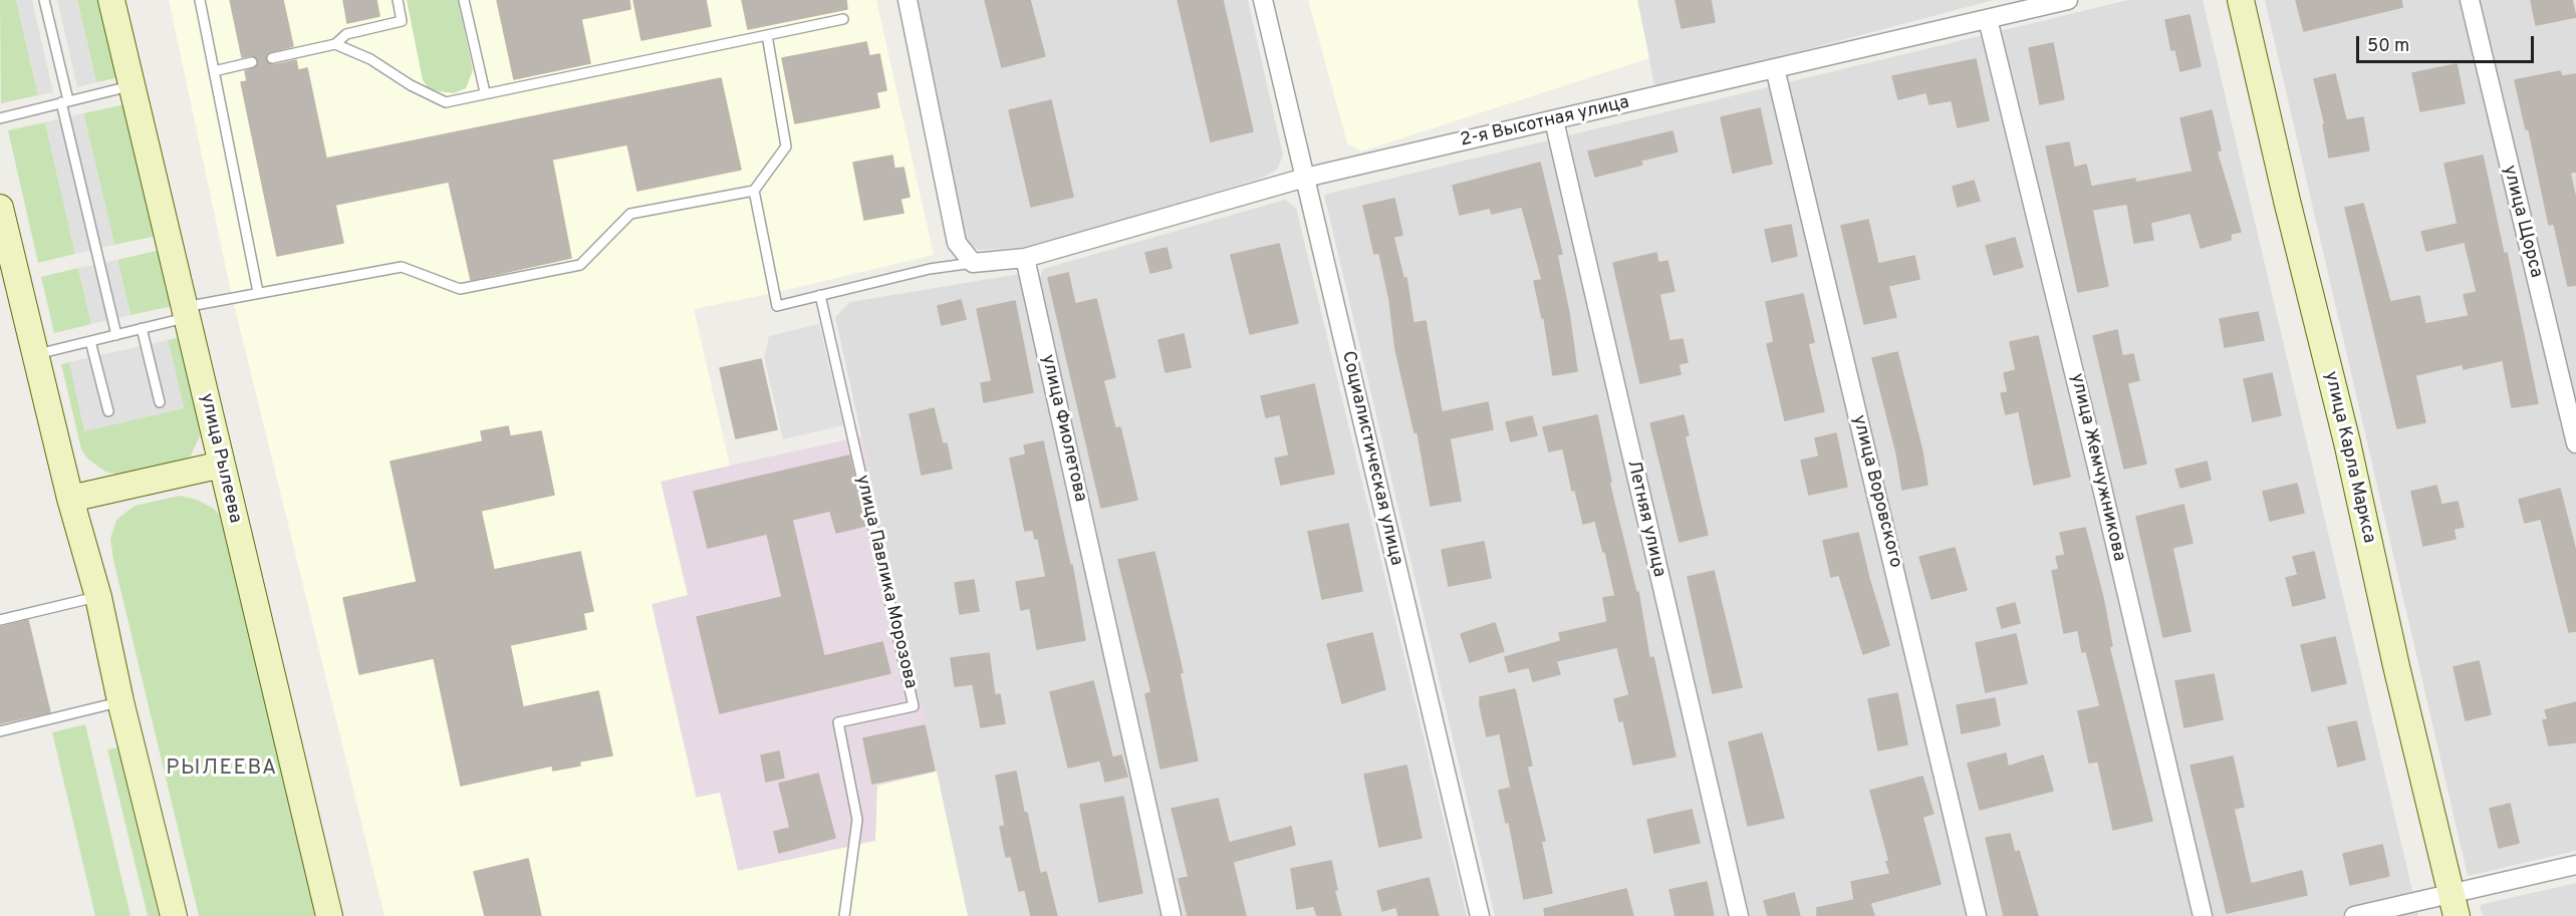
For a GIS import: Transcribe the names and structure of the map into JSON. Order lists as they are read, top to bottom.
{
  "streets": {
    "main road": ["улица Карла Маркса", "улица Рылеева"],
    "street": [
      "2-я Высотная улица",
      "улица Щорса",
      "улица Фиолетова",
      "Социалистическая улица",
      "улица Жемчужникова",
      "улица Воровского",
      "Летняя улица"
    ],
    "lane": ["улица Павлика Морозова"]
  },
  "crossings": [
    ["2-я Высотная улица", "улица Фиолетова"],
    ["2-я Высотная улица", "Социалистическая улица"],
    ["2-я Высотная улица", "улица Жемчужникова"],
    ["2-я Высотная улица", "улица Воровского"],
    ["2-я Высотная улица", "Летняя улица"]
  ],
  "districts": ["РЫЛЕЕВА"],
  "scale_bar": "50 m"
}
